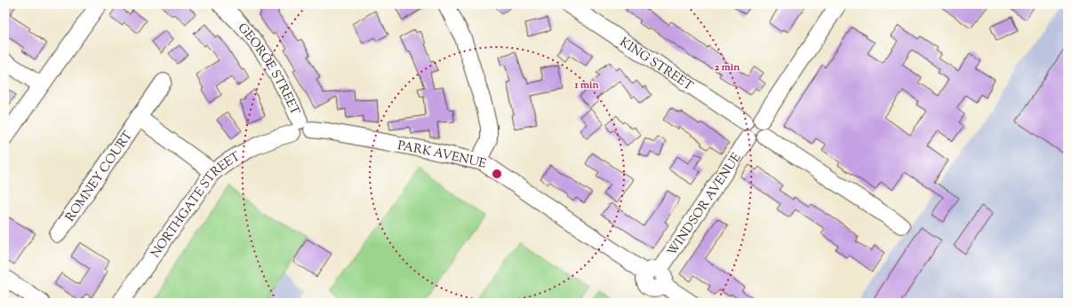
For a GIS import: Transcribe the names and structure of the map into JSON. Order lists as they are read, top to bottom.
{
  "streets": {
    "street": [
      "KING STREET",
      "GEORGE STREET",
      "PARK AVENUE",
      "ROMNEY COURT",
      "WINDSOR AVENUE",
      "NORTHGATE STREET"
    ]
  },
  "crossings": [
    ["KING STREET", "WINDSOR AVENUE"],
    ["GEORGE STREET", "PARK AVENUE"],
    ["GEORGE STREET", "NORTHGATE STREET"],
    ["PARK AVENUE", "WINDSOR AVENUE"],
    ["PARK AVENUE", "NORTHGATE STREET"],
    ["ROMNEY COURT", "NORTHGATE STREET"]
  ],
  "rings": ["2 min", "1 min"]
}
